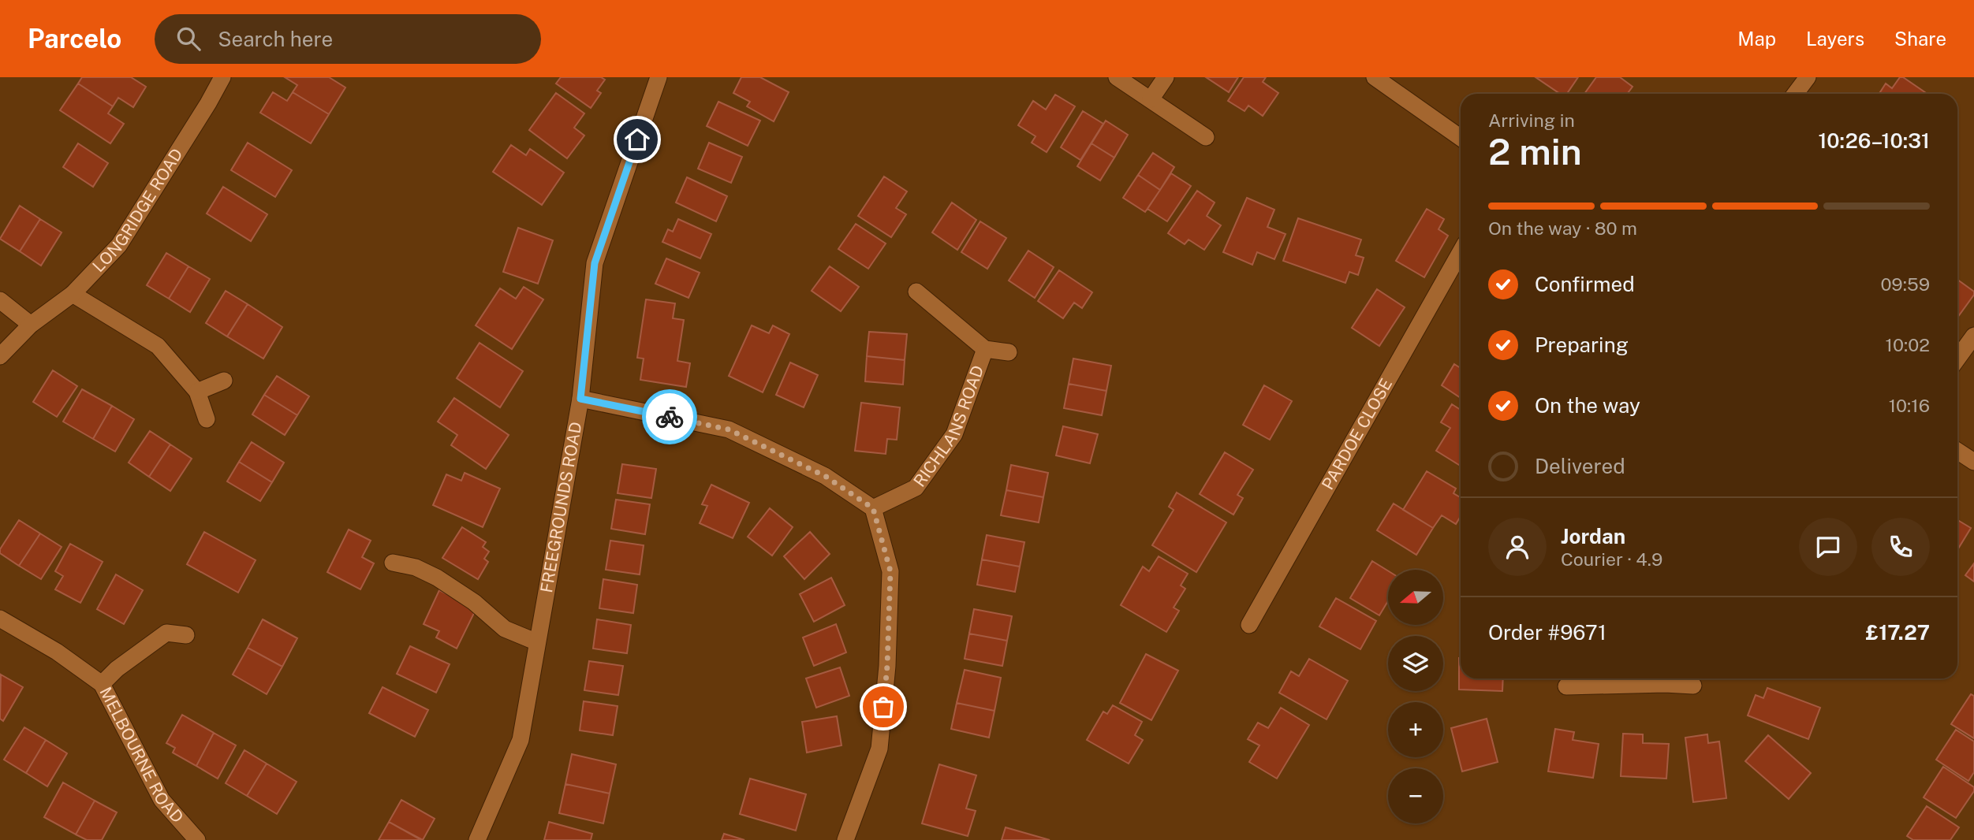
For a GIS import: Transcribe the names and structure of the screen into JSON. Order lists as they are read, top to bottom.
{
  "streets": {
    "street": [
      "LONGRIDGE ROAD",
      "RICHLANS ROAD",
      "PARDOE CLOSE",
      "FREEGROUNDS ROAD",
      "MELBOURNE ROAD"
    ]
  },
  "north": "left",
  "page": {
    "header": "Parcelo",
    "search": "Search here",
    "nav": ["Map", "Layers", "Share"],
    "heading": ["2 min", "Arriving in", "10:26–10:31"],
    "panel": [
      "Jordan",
      "Courier · 4.9",
      "Order #9671",
      "£17.27"
    ],
    "bar": "On the way · 80 m",
    "list": [
      ["Confirmed", "09:59"],
      ["Preparing", "10:02"],
      ["On the way", "10:16"],
      "Delivered"
    ],
    "map_buttons": ["+", "−"]
  }
}
